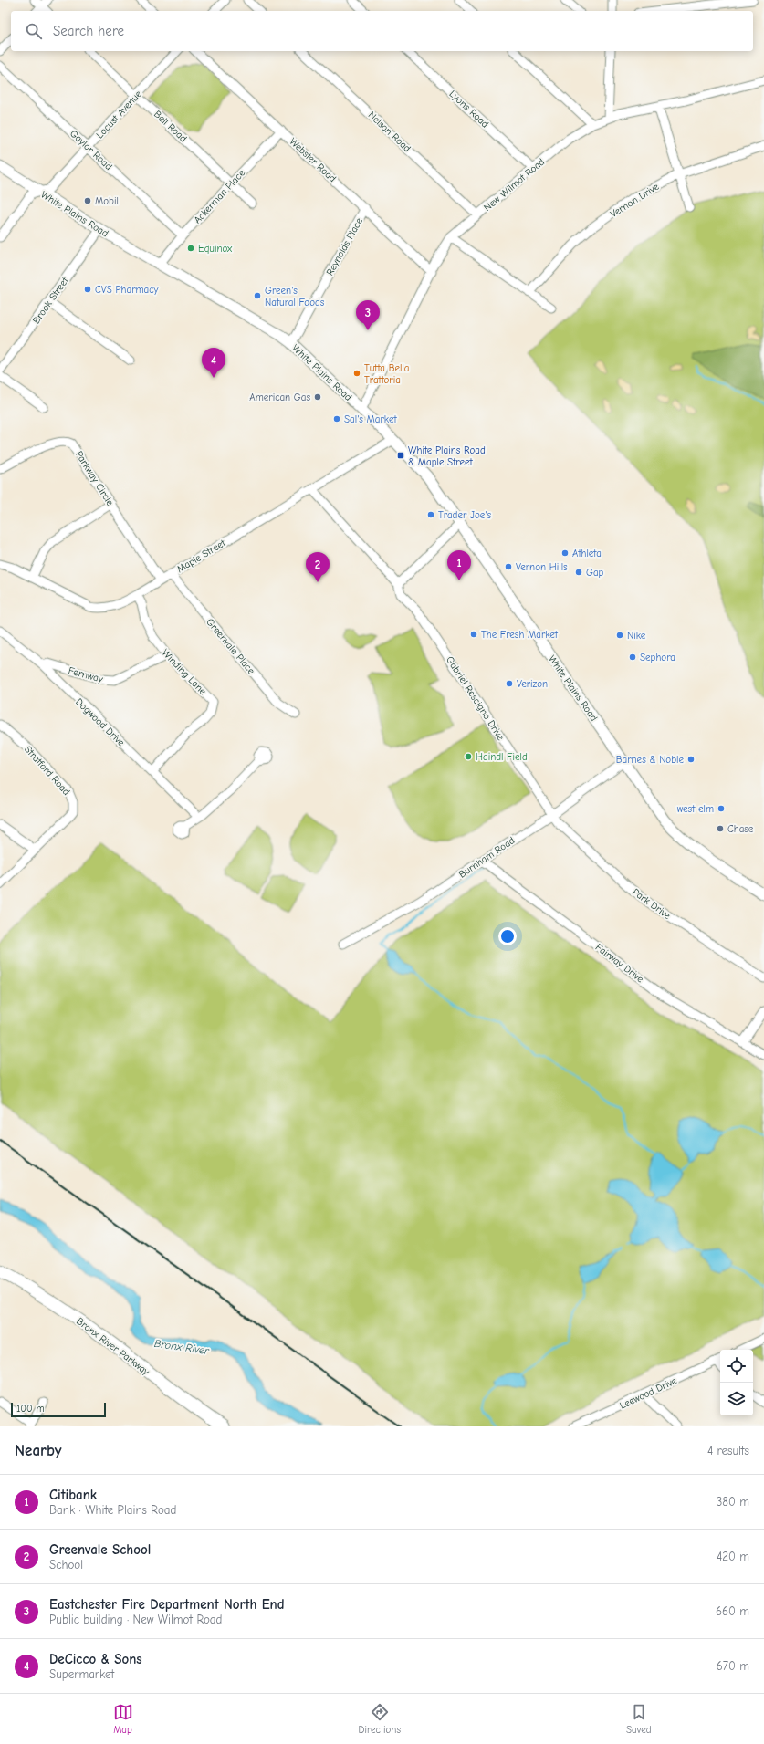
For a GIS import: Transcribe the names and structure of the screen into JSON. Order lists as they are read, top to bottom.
{
  "streets": {
    "highway": ["Bronx River Parkway"],
    "main road": ["White Plains Road"],
    "street": [
      "Lyons Road",
      "Locust Avenue",
      "Bell Road",
      "Nelson Road",
      "Gaylor Road",
      "Webster Road",
      "New Wilmot Road",
      "Ackerman Place",
      "Vernon Drive",
      "Reynolds Place",
      "Brook Street",
      "Parkway Circle",
      "Maple Street",
      "Greenvale Place",
      "Winding Lane",
      "Fernway",
      "Gabriel Rescigno Drive",
      "Dogwood Drive",
      "Stratford Road",
      "Burnham Road",
      "Park Drive",
      "Fairway Drive",
      "Leewood Drive"
    ]
  },
  "crossings": [
    ["Lyons Road", "New Wilmot Road"],
    ["Locust Avenue", "Bell Road"],
    ["Locust Avenue", "Gaylor Road"],
    ["Locust Avenue", "White Plains Road"],
    ["Bell Road", "Ackerman Place"],
    ["Nelson Road", "New Wilmot Road"],
    ["Gaylor Road", "Ackerman Place"],
    ["Webster Road", "New Wilmot Road"],
    ["Webster Road", "Ackerman Place"],
    ["Webster Road", "Reynolds Place"],
    ["New Wilmot Road", "White Plains Road"],
    ["Ackerman Place", "White Plains Road"],
    ["White Plains Road", "Reynolds Place"],
    ["White Plains Road", "Brook Street"],
    ["White Plains Road", "Maple Street"],
    ["White Plains Road", "Burnham Road"],
    ["Parkway Circle", "Maple Street"],
    ["Maple Street", "Greenvale Place"],
    ["Maple Street", "Winding Lane"],
    ["Maple Street", "Gabriel Rescigno Drive"],
    ["Winding Lane", "Fernway"],
    ["Winding Lane", "Dogwood Drive"],
    ["Fernway", "Dogwood Drive"],
    ["Gabriel Rescigno Drive", "Burnham Road"],
    ["Gabriel Rescigno Drive", "Park Drive"],
    ["Burnham Road", "Park Drive"],
    ["Burnham Road", "Fairway Drive"]
  ],
  "water": ["Bronx River"],
  "places": {
    "other": [
      "Mobil",
      "Equinox",
      "CVS Pharmacy",
      "Green's Natural Foods",
      "Tutta Bella Trattoria",
      "American Gas",
      "Sal's Market",
      "Trader Joe's",
      "Athleta",
      "Vernon Hills",
      "Gap",
      "The Fresh Market",
      "Nike",
      "Sephora",
      "Verizon",
      "Haindl Field",
      "Barnes & Noble",
      "west elm",
      "Chase"
    ],
    "transit": ["White Plains Road & Maple Street"]
  },
  "scale_bar": "100 m",
  "page": {
    "search": "Search here",
    "pins": [
      "3",
      "4",
      "1",
      "2"
    ],
    "scale": "100 m",
    "heading": ["Nearby", "4 results"],
    "list": [
      {
        "mark": "1",
        "name": "Citibank",
        "note": "Bank · White Plains Road",
        "value": "380 m"
      },
      {
        "mark": "2",
        "name": "Greenvale School",
        "note": "School",
        "value": "420 m"
      },
      {
        "mark": "3",
        "name": "Eastchester Fire Department North End",
        "note": "Public building · New Wilmot Road",
        "value": "660 m"
      },
      {
        "mark": "4",
        "name": "DeCicco & Sons",
        "note": "Supermarket",
        "value": "670 m"
      }
    ],
    "nav": ["Map", "Directions", "Saved"]
  }
}
